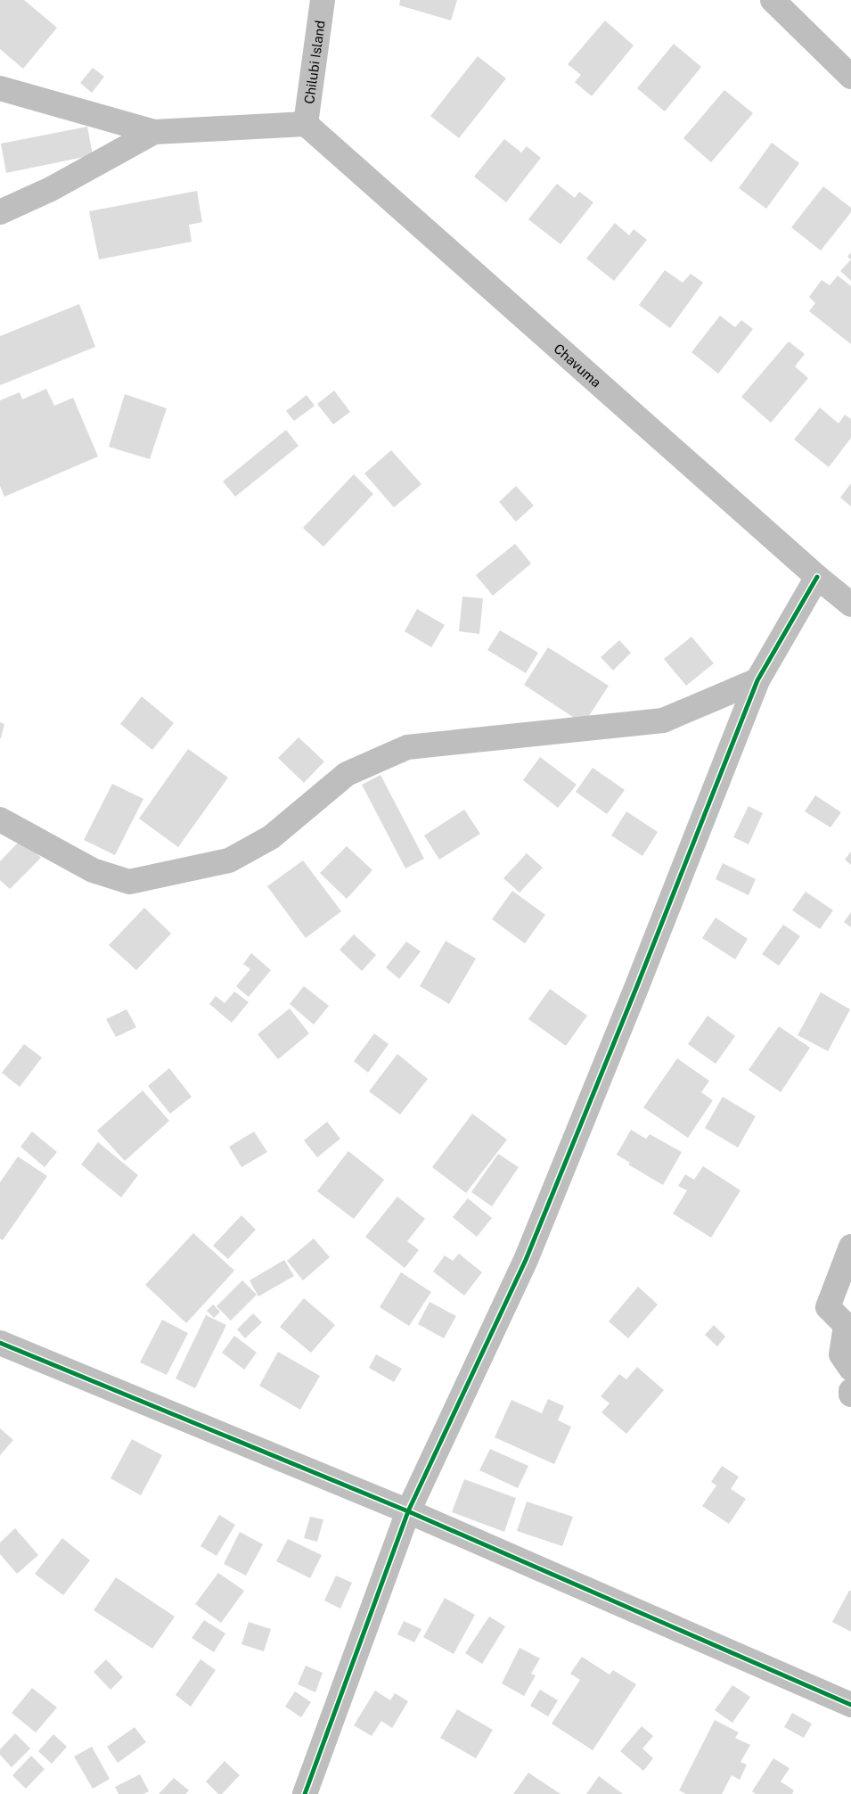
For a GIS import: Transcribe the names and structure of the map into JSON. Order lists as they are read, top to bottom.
{
  "streets": {
    "street": ["Chilubi Island", "Chavuma"]
  },
  "crossings": [
    ["Chilubi Island", "Chavuma"]
  ]
}
